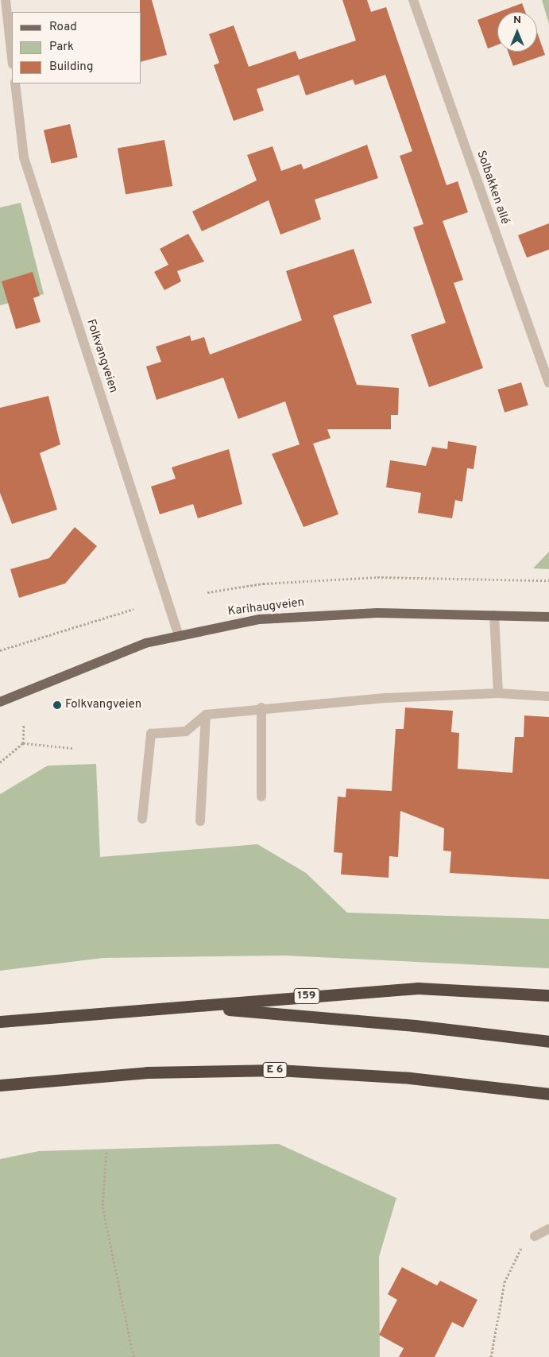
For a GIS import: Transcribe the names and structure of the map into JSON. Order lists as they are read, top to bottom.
{
  "streets": {
    "highway": ["159", "E 6"],
    "main road": ["Karihaugveien"],
    "street": ["Solbakken allé", "Folkvangveien"]
  },
  "crossings": [
    ["Folkvangveien", "Karihaugveien"]
  ],
  "places": ["Folkvangveien"],
  "legend": ["Road", "Park", "Building"],
  "north": "top"
}
